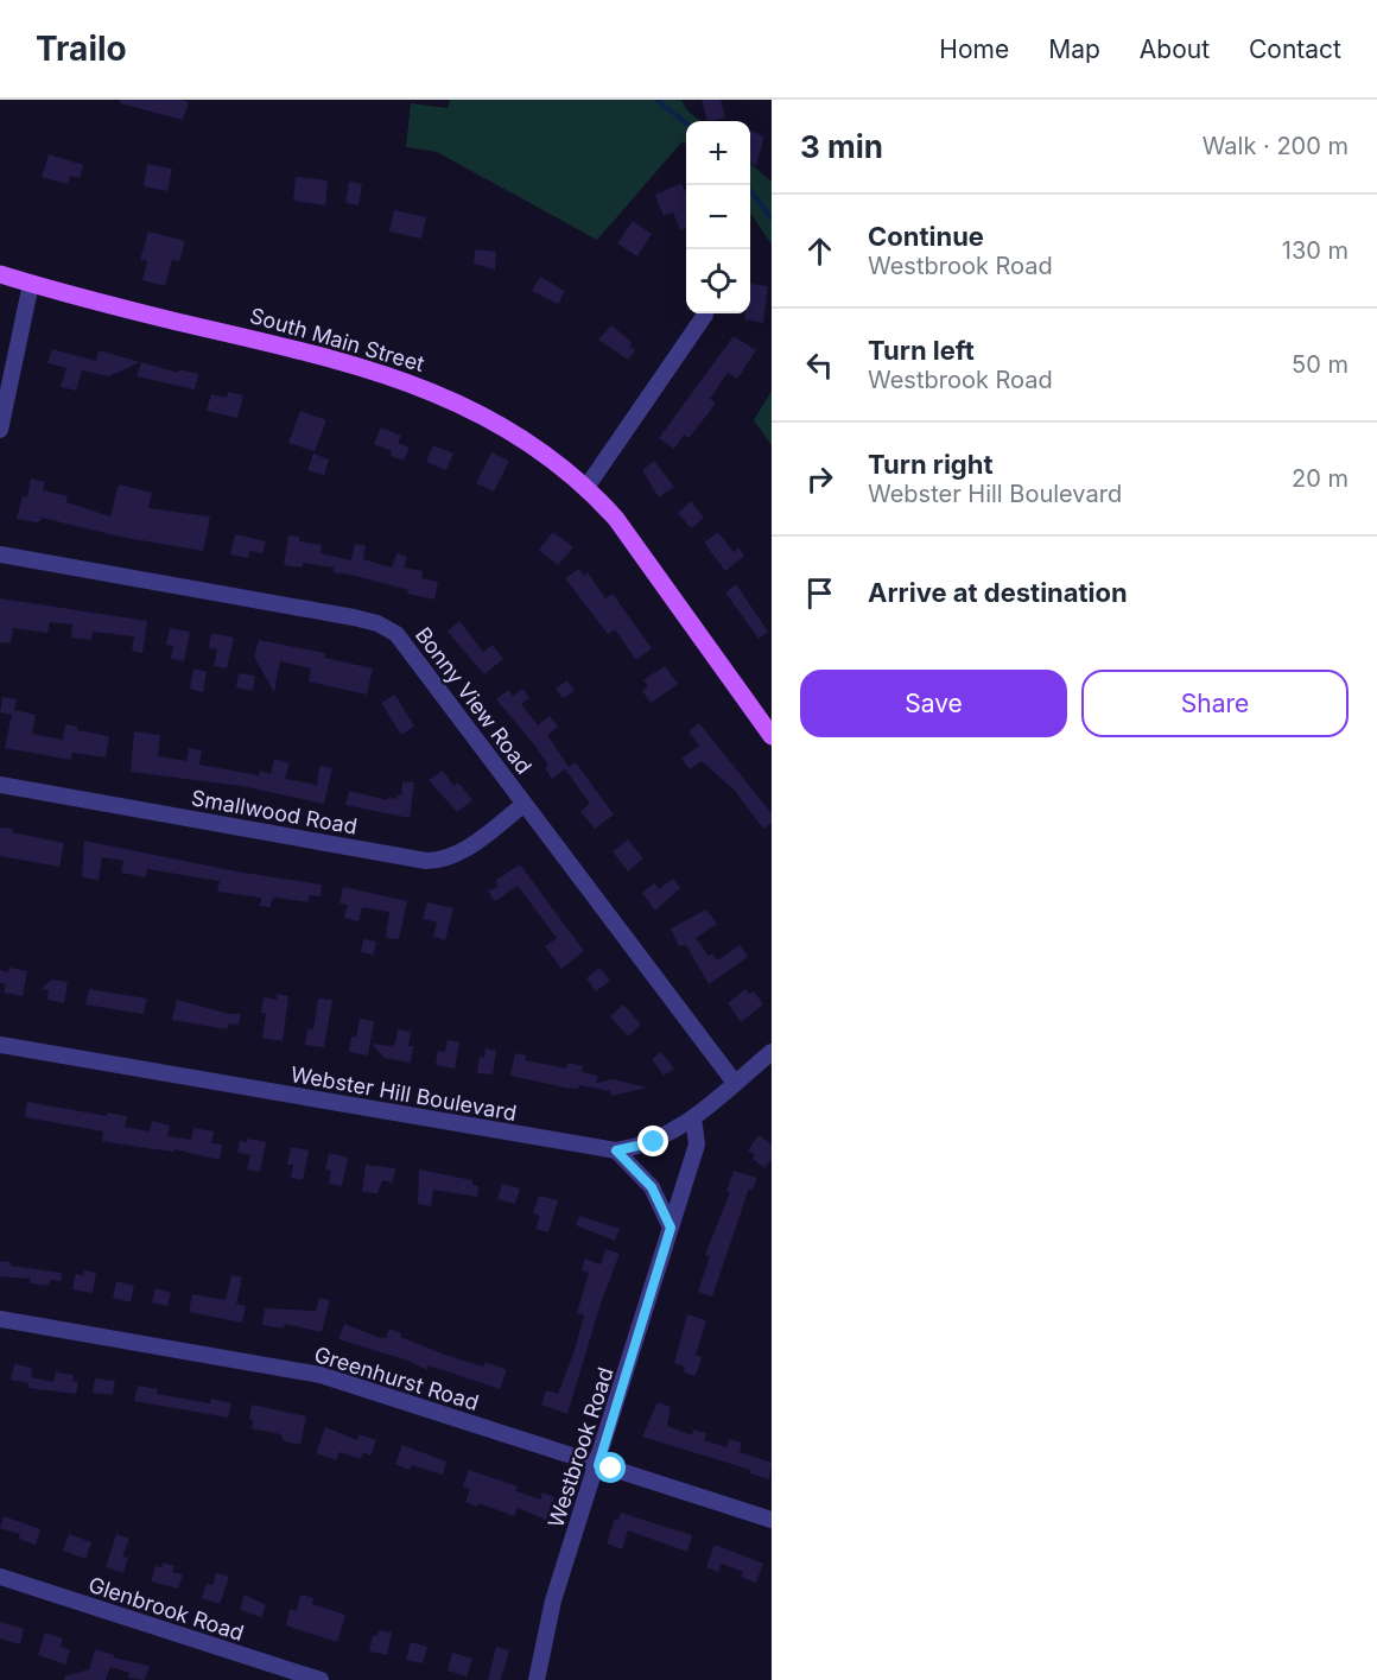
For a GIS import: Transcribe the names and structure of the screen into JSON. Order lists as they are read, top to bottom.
{
  "streets": {
    "main road": ["South Main Street"],
    "street": [
      "Bonny View Road",
      "Smallwood Road",
      "Webster Hill Boulevard",
      "Greenhurst Road",
      "Westbrook Road",
      "Glenbrook Road"
    ]
  },
  "crossings": [
    ["Bonny View Road", "Smallwood Road"],
    ["Bonny View Road", "Webster Hill Boulevard"],
    ["Webster Hill Boulevard", "Westbrook Road"],
    ["Greenhurst Road", "Westbrook Road"]
  ],
  "page": {
    "header": "Trailo",
    "nav": [
      "Home",
      "Map",
      "About",
      "Contact"
    ],
    "heading": ["3 min", "Walk · 200 m"],
    "map_buttons": ["+", "−"],
    "list": [
      ["Continue", "Westbrook Road", "130 m"],
      ["Turn left", "Westbrook Road", "50 m"],
      ["Turn right", "Webster Hill Boulevard", "20 m"],
      "Arrive at destination"
    ],
    "buttons": ["Save", "Share"]
  }
}
